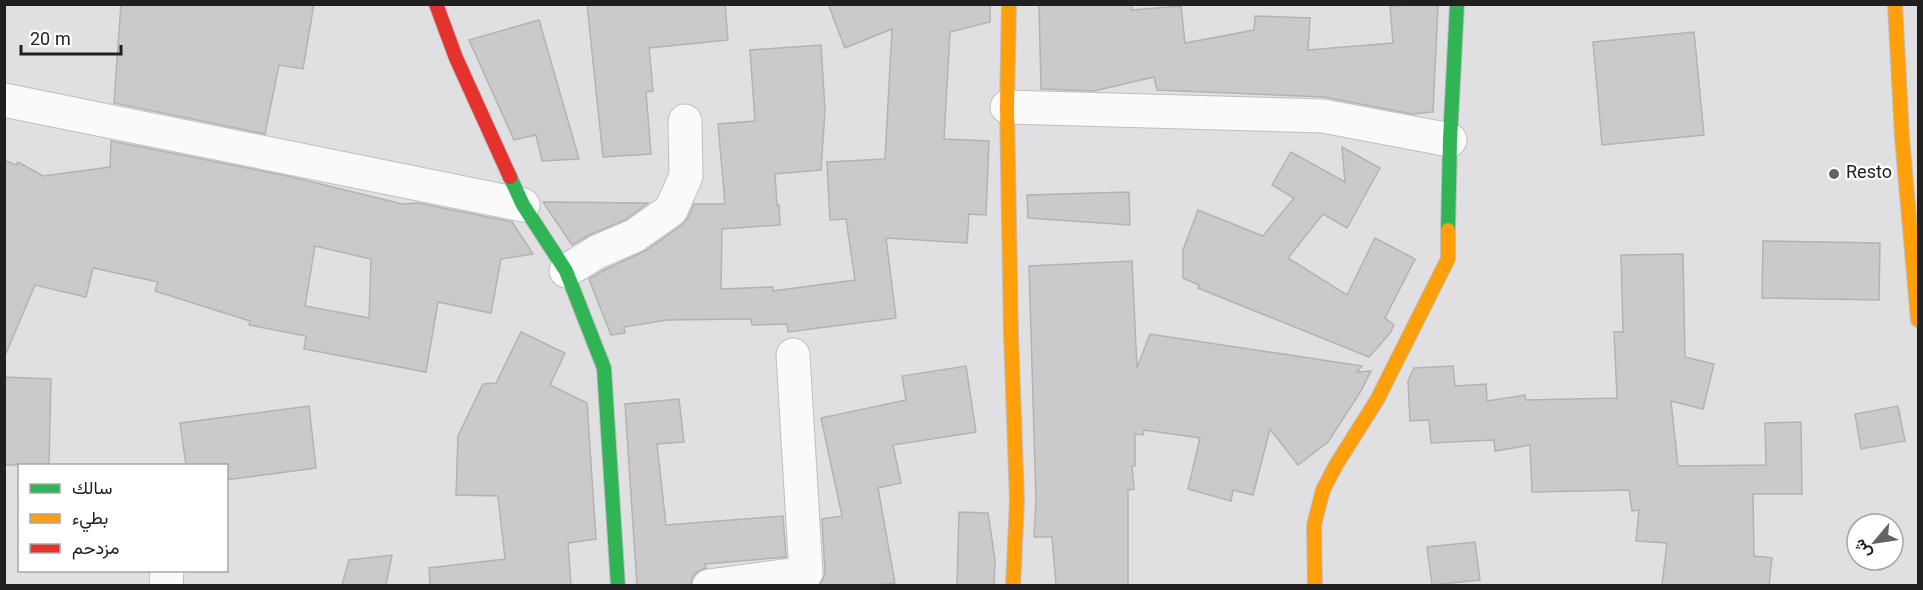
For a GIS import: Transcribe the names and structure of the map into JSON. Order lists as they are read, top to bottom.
{
  "places": ["Resto"],
  "legend": ["سالك", "بطيء", "مزدحم"],
  "scale_bar": "20 m",
  "north": "bottom left"
}
